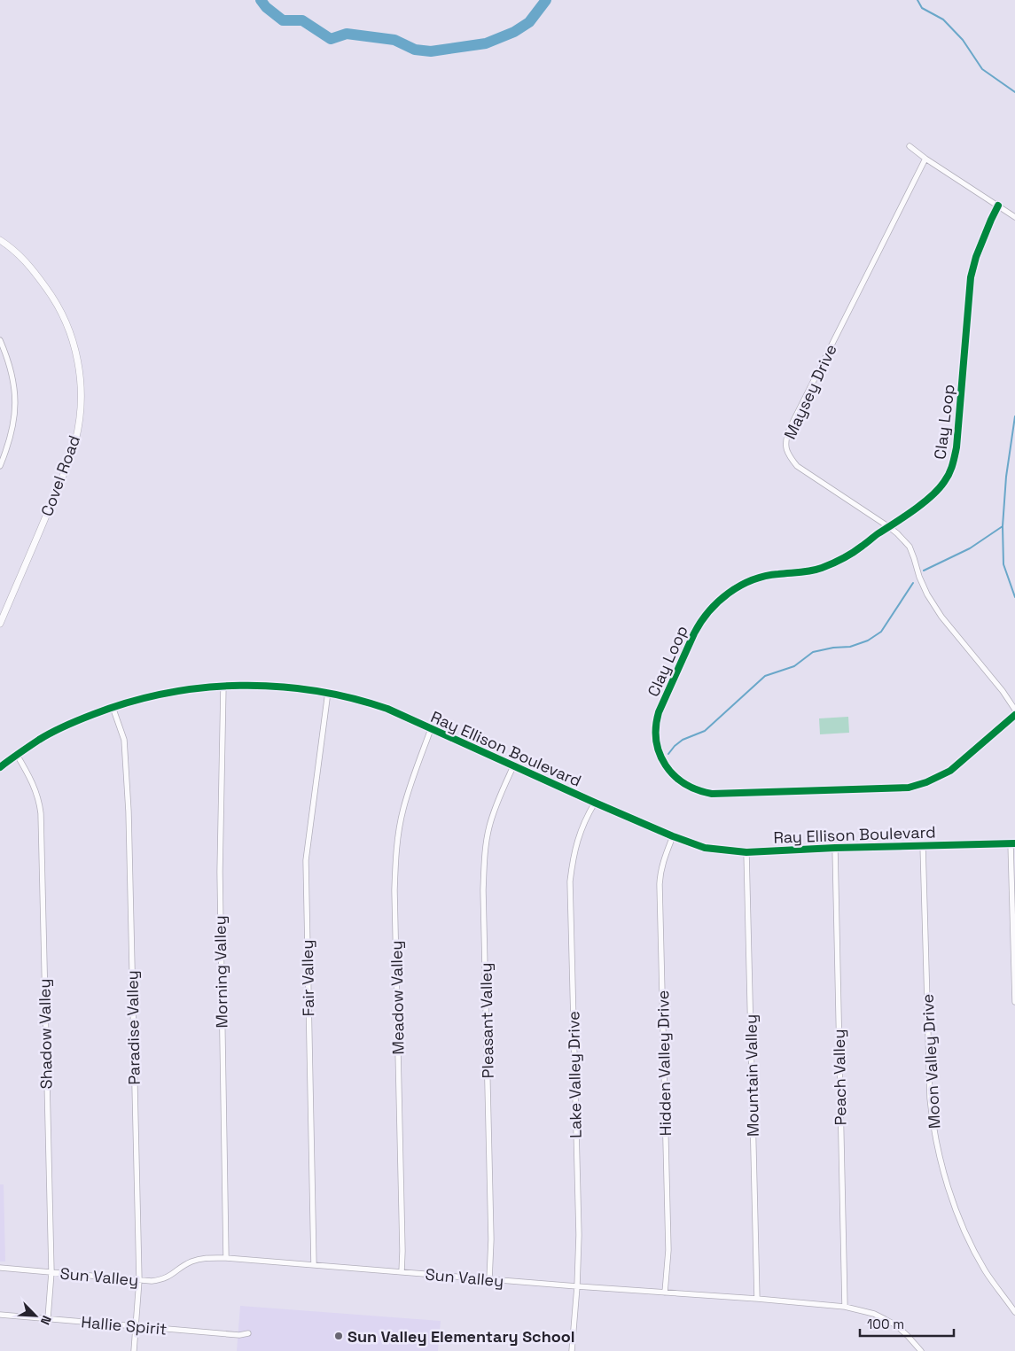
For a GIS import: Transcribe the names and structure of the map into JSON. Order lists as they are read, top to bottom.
{
  "streets": {
    "street": [
      "Maysey Drive",
      "Clay Loop",
      "Covel Road",
      "Ray Ellison Boulevard",
      "Morning Valley",
      "Fair Valley",
      "Meadow Valley",
      "Pleasant Valley",
      "Paradise Valley",
      "Shadow Valley",
      "Moon Valley Drive",
      "Hidden Valley Drive",
      "Lake Valley Drive",
      "Mountain Valley",
      "Peach Valley",
      "Sun Valley",
      "Hallie Spirit"
    ]
  },
  "crossings": [
    ["Maysey Drive", "Clay Loop"],
    ["Ray Ellison Boulevard", "Morning Valley"],
    ["Ray Ellison Boulevard", "Fair Valley"],
    ["Ray Ellison Boulevard", "Meadow Valley"],
    ["Ray Ellison Boulevard", "Pleasant Valley"],
    ["Ray Ellison Boulevard", "Paradise Valley"],
    ["Ray Ellison Boulevard", "Shadow Valley"],
    ["Ray Ellison Boulevard", "Moon Valley Drive"],
    ["Ray Ellison Boulevard", "Hidden Valley Drive"],
    ["Ray Ellison Boulevard", "Lake Valley Drive"],
    ["Ray Ellison Boulevard", "Mountain Valley"],
    ["Ray Ellison Boulevard", "Peach Valley"],
    ["Morning Valley", "Sun Valley"],
    ["Fair Valley", "Sun Valley"],
    ["Meadow Valley", "Sun Valley"],
    ["Pleasant Valley", "Sun Valley"],
    ["Paradise Valley", "Sun Valley"],
    ["Paradise Valley", "Hallie Spirit"],
    ["Shadow Valley", "Sun Valley"],
    ["Shadow Valley", "Hallie Spirit"],
    ["Hidden Valley Drive", "Sun Valley"],
    ["Lake Valley Drive", "Sun Valley"],
    ["Mountain Valley", "Sun Valley"],
    ["Peach Valley", "Sun Valley"]
  ],
  "places": ["Sun Valley Elementary School"],
  "scale_bar": "100 m",
  "north": "bottom right"
}
